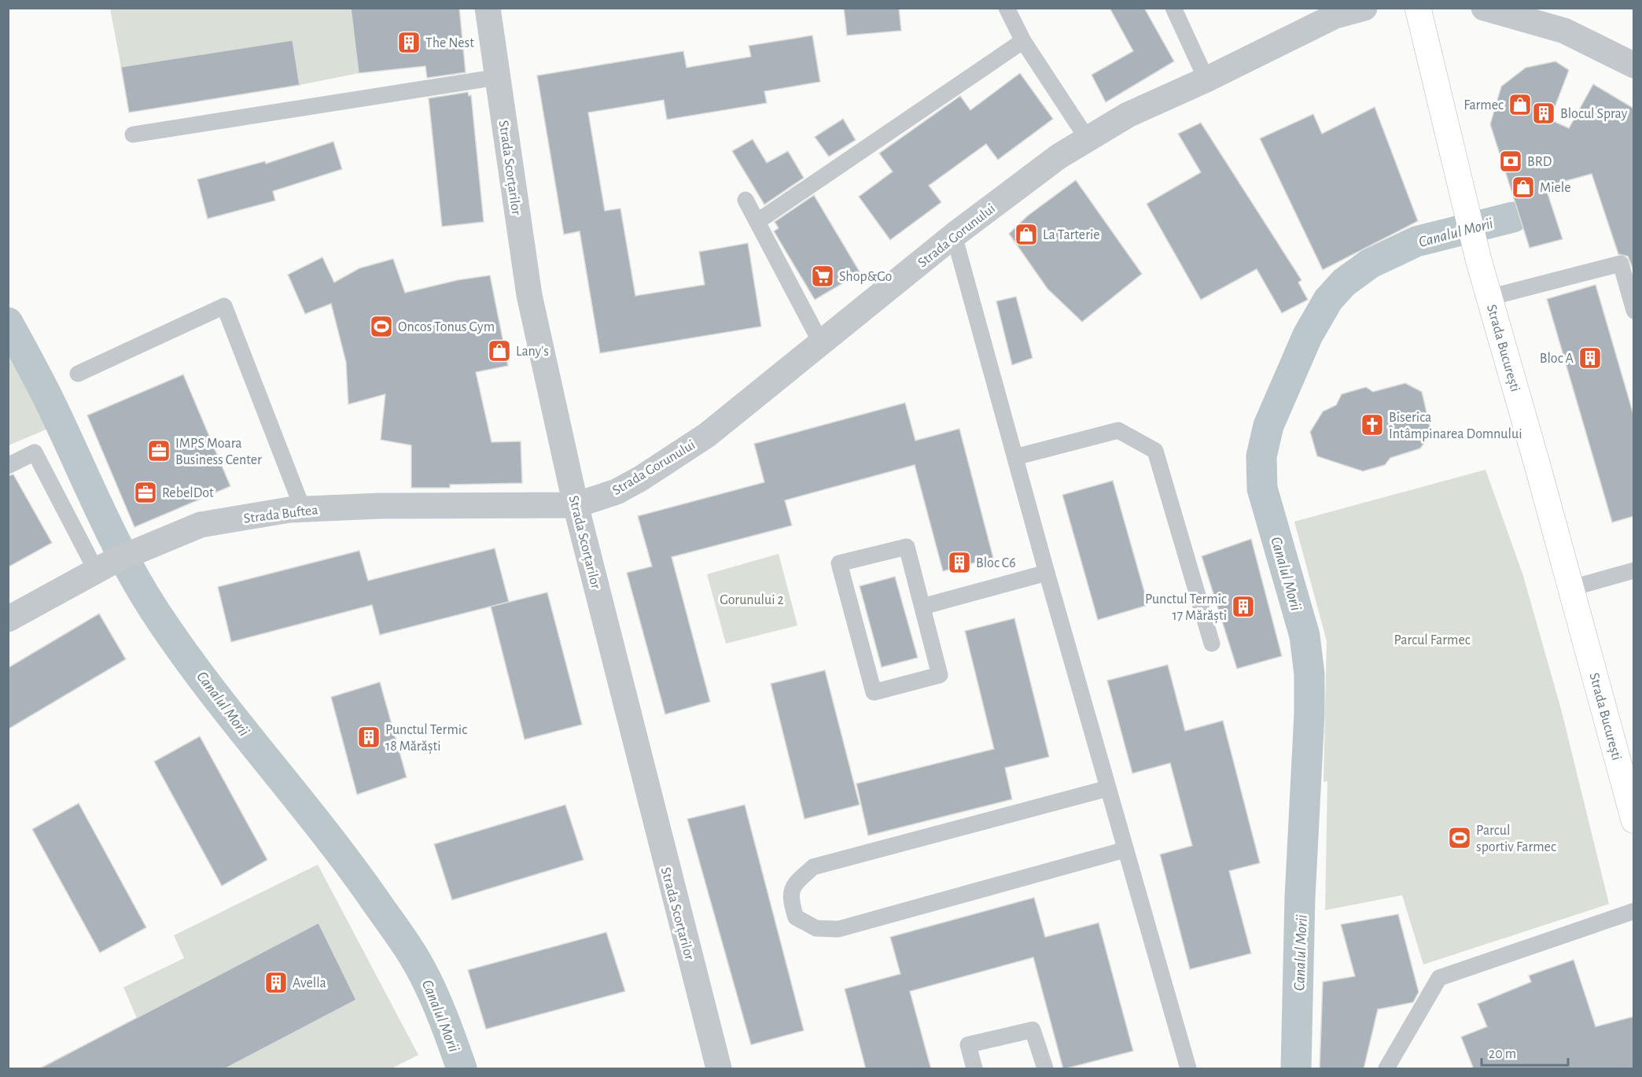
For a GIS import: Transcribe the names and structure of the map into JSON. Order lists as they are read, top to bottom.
{
  "streets": {
    "main road": ["Strada București"],
    "street": ["Strada Scorțarilor", "Strada Gorunului", "Strada Buftea"]
  },
  "crossings": [
    ["Strada Scorțarilor", "Strada Gorunului"],
    ["Strada Scorțarilor", "Strada Buftea"],
    ["Strada Gorunului", "Strada Buftea"]
  ],
  "water": ["Canalul Morii"],
  "parks": ["Gorunului 2", "Parcul Farmec"],
  "places": {
    "building": [
      "The Nest",
      "Blocul Spray",
      "Bloc A",
      "Bloc C6",
      "Punctul Termic 17 Mărăști",
      "Punctul Termic 18 Mărăști",
      "Avella"
    ],
    "shop": [
      "Farmec",
      "Miele",
      "La Tarterie",
      "Lany's"
    ],
    "bank": ["BRD"],
    "supermarket": ["Shop&Go"],
    "sports": ["Oncos Tonus Gym", "Parcul sportiv Farmec"],
    "church": ["Biserica Întâmpinarea Domnului"],
    "office": ["IMPS Moara Business Center", "RebelDot"]
  },
  "scale_bar": "20 m"
}
